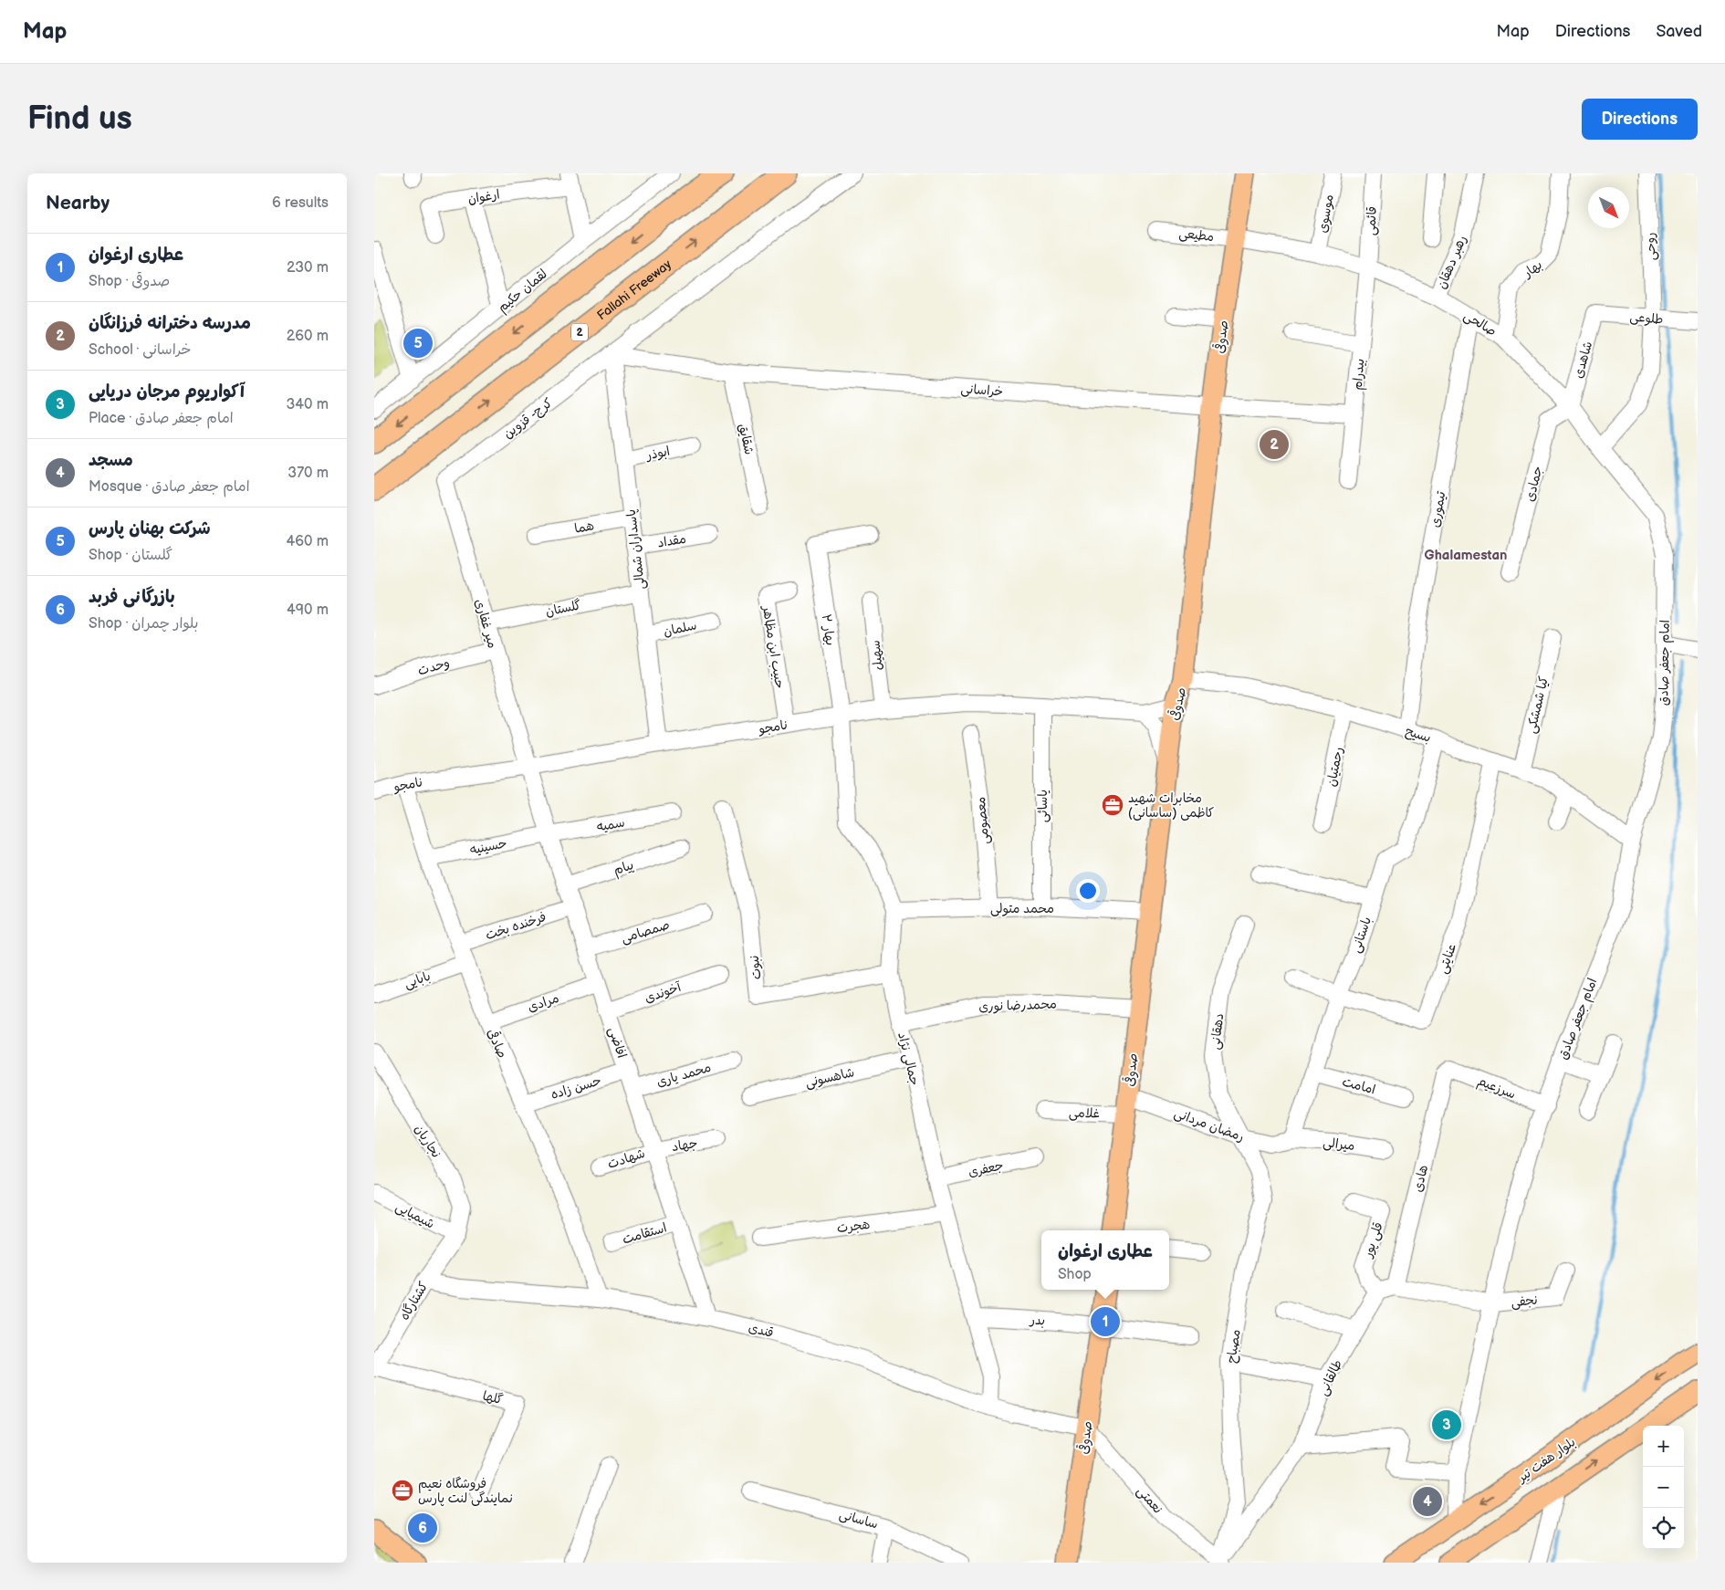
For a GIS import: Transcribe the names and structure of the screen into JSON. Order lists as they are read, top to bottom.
{
  "streets": {
    "highway": ["Fallahi Freeway", "2"],
    "main road": ["صدوقی", "بلوار هفت تیر"],
    "street": [
      "ارغوان",
      "موسوی",
      "قائمی",
      "مطیعی",
      "روحی",
      "رهبر دهقان",
      "بهار",
      "لقمان حکیم",
      "طلوعی",
      "صالحی",
      "شاهدی",
      "بیدرام",
      "خراسانی",
      "کرج- قزوین",
      "شقایق",
      "ابوذر",
      "جمادی",
      "تیموری",
      "هما",
      "مقداد",
      "پاسداران شمالی",
      "گلستان",
      "میر غفاری",
      "سلمان",
      "بهار ۲",
      "حبیب ابن مظاهر",
      "سهیل",
      "امام جعفر صادق",
      "وحدت",
      "کیا شمشکی",
      "نامجو",
      "بسیح",
      "رحمتیان",
      "یاسائی",
      "معصومی",
      "سمیه",
      "حسینیه",
      "پیام",
      "محمد متولی",
      "فرخنده بخت",
      "صمصامی",
      "باستانی",
      "عنایتی",
      "نبوت",
      "بابایی",
      "آخوندی",
      "مرادی",
      "محمدرضا نوری",
      "دهقانی",
      "افاضی",
      "صادقی",
      "جمالی نژاد",
      "محمد یاری",
      "شاهسونی",
      "امامت",
      "حسن زاده",
      "سرزعیم",
      "غلامی",
      "رمضان مردانی",
      "نجاریان",
      "میرالی",
      "جهاد",
      "شهادت",
      "جعفری",
      "هادی",
      "شیمیایی",
      "هجرت",
      "استقامت",
      "قلی پور",
      "کشتارگاه",
      "نجفی",
      "بدر",
      "قندی",
      "مصباح",
      "طالقانی",
      "گلها",
      "نعمتی",
      "ساسانی"
    ]
  },
  "crossings": [
    ["موسوی", "صالحی"],
    ["قائمی", "صالحی"],
    ["قائمی", "بیدرام"],
    ["مطیعی", "صالحی"],
    ["مطیعی", "صدوقی"],
    ["روحی", "طلوعی"],
    ["روحی", "صالحی"],
    ["رهبر دهقان", "صالحی"],
    ["بهار", "صالحی"],
    ["طلوعی", "شاهدی"],
    ["صالحی", "صدوقی"],
    ["صالحی", "شاهدی"],
    ["صالحی", "بیدرام"],
    ["صالحی", "جمادی"],
    ["صالحی", "تیموری"],
    ["صالحی", "امام جعفر صادق"],
    ["صدوقی", "خراسانی"],
    ["صدوقی", "نامجو"],
    ["صدوقی", "بسیح"],
    ["صدوقی", "محمد متولی"],
    ["صدوقی", "محمدرضا نوری"],
    ["صدوقی", "غلامی"],
    ["صدوقی", "رمضان مردانی"],
    ["صدوقی", "بدر"],
    ["صدوقی", "قندی"],
    ["صدوقی", "نعمتی"],
    ["شاهدی", "جمادی"],
    ["بیدرام", "خراسانی"],
    ["خراسانی", "کرج- قزوین"],
    ["خراسانی", "شقایق"],
    ["خراسانی", "پاسداران شمالی"],
    ["کرج- قزوین", "پاسداران شمالی"],
    ["کرج- قزوین", "میر غفاری"],
    ["ابوذر", "پاسداران شمالی"],
    ["تیموری", "بسیح"],
    ["هما", "پاسداران شمالی"],
    ["مقداد", "پاسداران شمالی"],
    ["پاسداران شمالی", "گلستان"],
    ["پاسداران شمالی", "سلمان"],
    ["پاسداران شمالی", "نامجو"],
    ["گلستان", "میر غفاری"],
    ["میر غفاری", "وحدت"],
    ["میر غفاری", "نامجو"],
    ["میر غفاری", "افاضی"],
    ["بهار ۲", "نامجو"],
    ["بهار ۲", "جمالی نژاد"],
    ["حبیب ابن مظاهر", "نامجو"],
    ["سهیل", "نامجو"],
    ["امام جعفر صادق", "بسیح"],
    ["امام جعفر صادق", "سرزعیم"],
    ["امام جعفر صادق", "نجفی"],
    ["امام جعفر صادق", "بلوار هفت تیر"],
    ["کیا شمشکی", "بسیح"],
    ["نامجو", "یاسائی"],
    ["نامجو", "افاضی"],
    ["نامجو", "صادقی"],
    ["نامجو", "جمالی نژاد"],
    ["بسیح", "رحمتیان"],
    ["بسیح", "باستانی"],
    ["بسیح", "عنایتی"],
    ["یاسائی", "محمد متولی"],
    ["معصومی", "محمد متولی"],
    ["سمیه", "حسینیه"],
    ["سمیه", "افاضی"],
    ["حسینیه", "افاضی"],
    ["حسینیه", "صادقی"],
    ["پیام", "افاضی"],
    ["محمد متولی", "جمالی نژاد"],
    ["فرخنده بخت", "افاضی"],
    ["فرخنده بخت", "صادقی"],
    ["صمصامی", "افاضی"],
    ["باستانی", "عنایتی"],
    ["باستانی", "امامت"],
    ["باستانی", "رمضان مردانی"],
    ["باستانی", "میرالی"],
    ["نبوت", "جمالی نژاد"],
    ["آخوندی", "افاضی"],
    ["مرادی", "افاضی"],
    ["مرادی", "صادقی"],
    ["محمدرضا نوری", "جمالی نژاد"],
    ["دهقانی", "رمضان مردانی"],
    ["دهقانی", "مصباح"],
    ["افاضی", "محمد یاری"],
    ["افاضی", "حسن زاده"],
    ["افاضی", "جهاد"],
    ["افاضی", "شهادت"],
    ["افاضی", "استقامت"],
    ["افاضی", "قندی"],
    ["صادقی", "حسن زاده"],
    ["صادقی", "قندی"],
    ["جمالی نژاد", "شاهسونی"],
    ["جمالی نژاد", "جعفری"],
    ["جمالی نژاد", "هجرت"],
    ["جمالی نژاد", "بدر"],
    ["جمالی نژاد", "قندی"],
    ["سرزعیم", "هادی"],
    ["غلامی", "رمضان مردانی"],
    ["رمضان مردانی", "میرالی"],
    ["رمضان مردانی", "مصباح"],
    ["نجاریان", "شیمیایی"],
    ["نجاریان", "کشتارگاه"],
    ["جهاد", "شهادت"],
    ["شیمیایی", "کشتارگاه"],
    ["قلی پور", "طالقانی"],
    ["کشتارگاه", "قندی"],
    ["کشتارگاه", "گلها"],
    ["قندی", "نعمتی"],
    ["مصباح", "طالقانی"],
    ["مصباح", "نعمتی"],
    ["طالقانی", "نعمتی"]
  ],
  "districts": ["Ghalamestan"],
  "places": {
    "office": ["مخابرات شهید کاظمی (ساسانی)", "فروشگاه نعیم نمایندگی لنت پارس"]
  },
  "north": "bottom right",
  "page": {
    "header": "Map",
    "nav": ["Map", "Directions", "Saved"],
    "buttons": "Directions",
    "title": "Find us",
    "heading": ["Nearby", "6 results"],
    "list": [
      {
        "mark": "1",
        "name": "عطاری ارغوان",
        "note": "Shop · صدوقی",
        "value": "230 m"
      },
      {
        "mark": "2",
        "name": "مدرسه دخترانه فرزانگان",
        "note": "School · خراسانی",
        "value": "260 m"
      },
      {
        "mark": "3",
        "name": "آکواریوم مرجان دریایی",
        "note": "Place · امام جعفر صادق",
        "value": "340 m"
      },
      {
        "mark": "4",
        "name": "مسجد",
        "note": "Mosque · امام جعفر صادق",
        "value": "370 m"
      },
      {
        "mark": "5",
        "name": "شرکت بهنان پارس",
        "note": "Shop · گلستان",
        "value": "460 m"
      },
      {
        "mark": "6",
        "name": "بازرگانی فربد",
        "note": "Shop · بلوار چمران",
        "value": "490 m"
      }
    ],
    "pins": [
      "5",
      "2",
      "1",
      "3",
      "4",
      "6"
    ],
    "popup": ["عطاری ارغوان", "Shop"],
    "map_buttons": ["+", "−"]
  }
}
